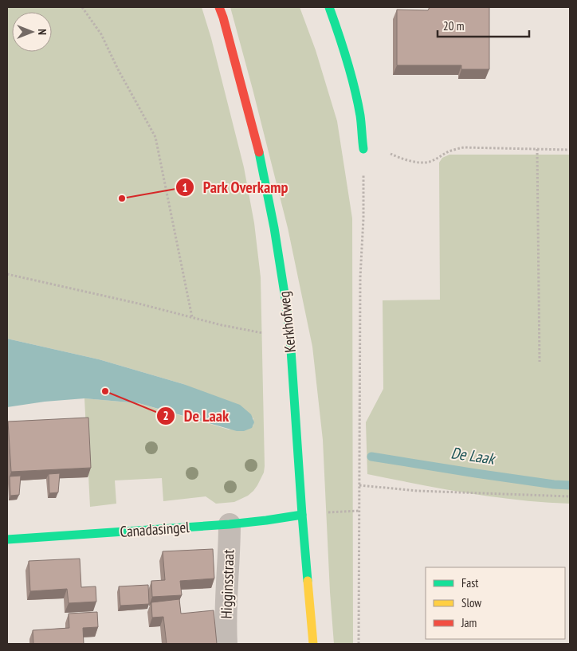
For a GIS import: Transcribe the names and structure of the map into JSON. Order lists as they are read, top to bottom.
{
  "streets": {
    "street": ["Kerkhofweg", "Canadasingel", "Higginsstraat"]
  },
  "crossings": [
    ["Kerkhofweg", "Canadasingel"],
    ["Canadasingel", "Higginsstraat"]
  ],
  "water": ["De Laak"],
  "places": ["Park Overkamp", "De Laak"],
  "legend": ["Fast", "Slow", "Jam"],
  "scale_bar": "20 m",
  "north": "right"
}
